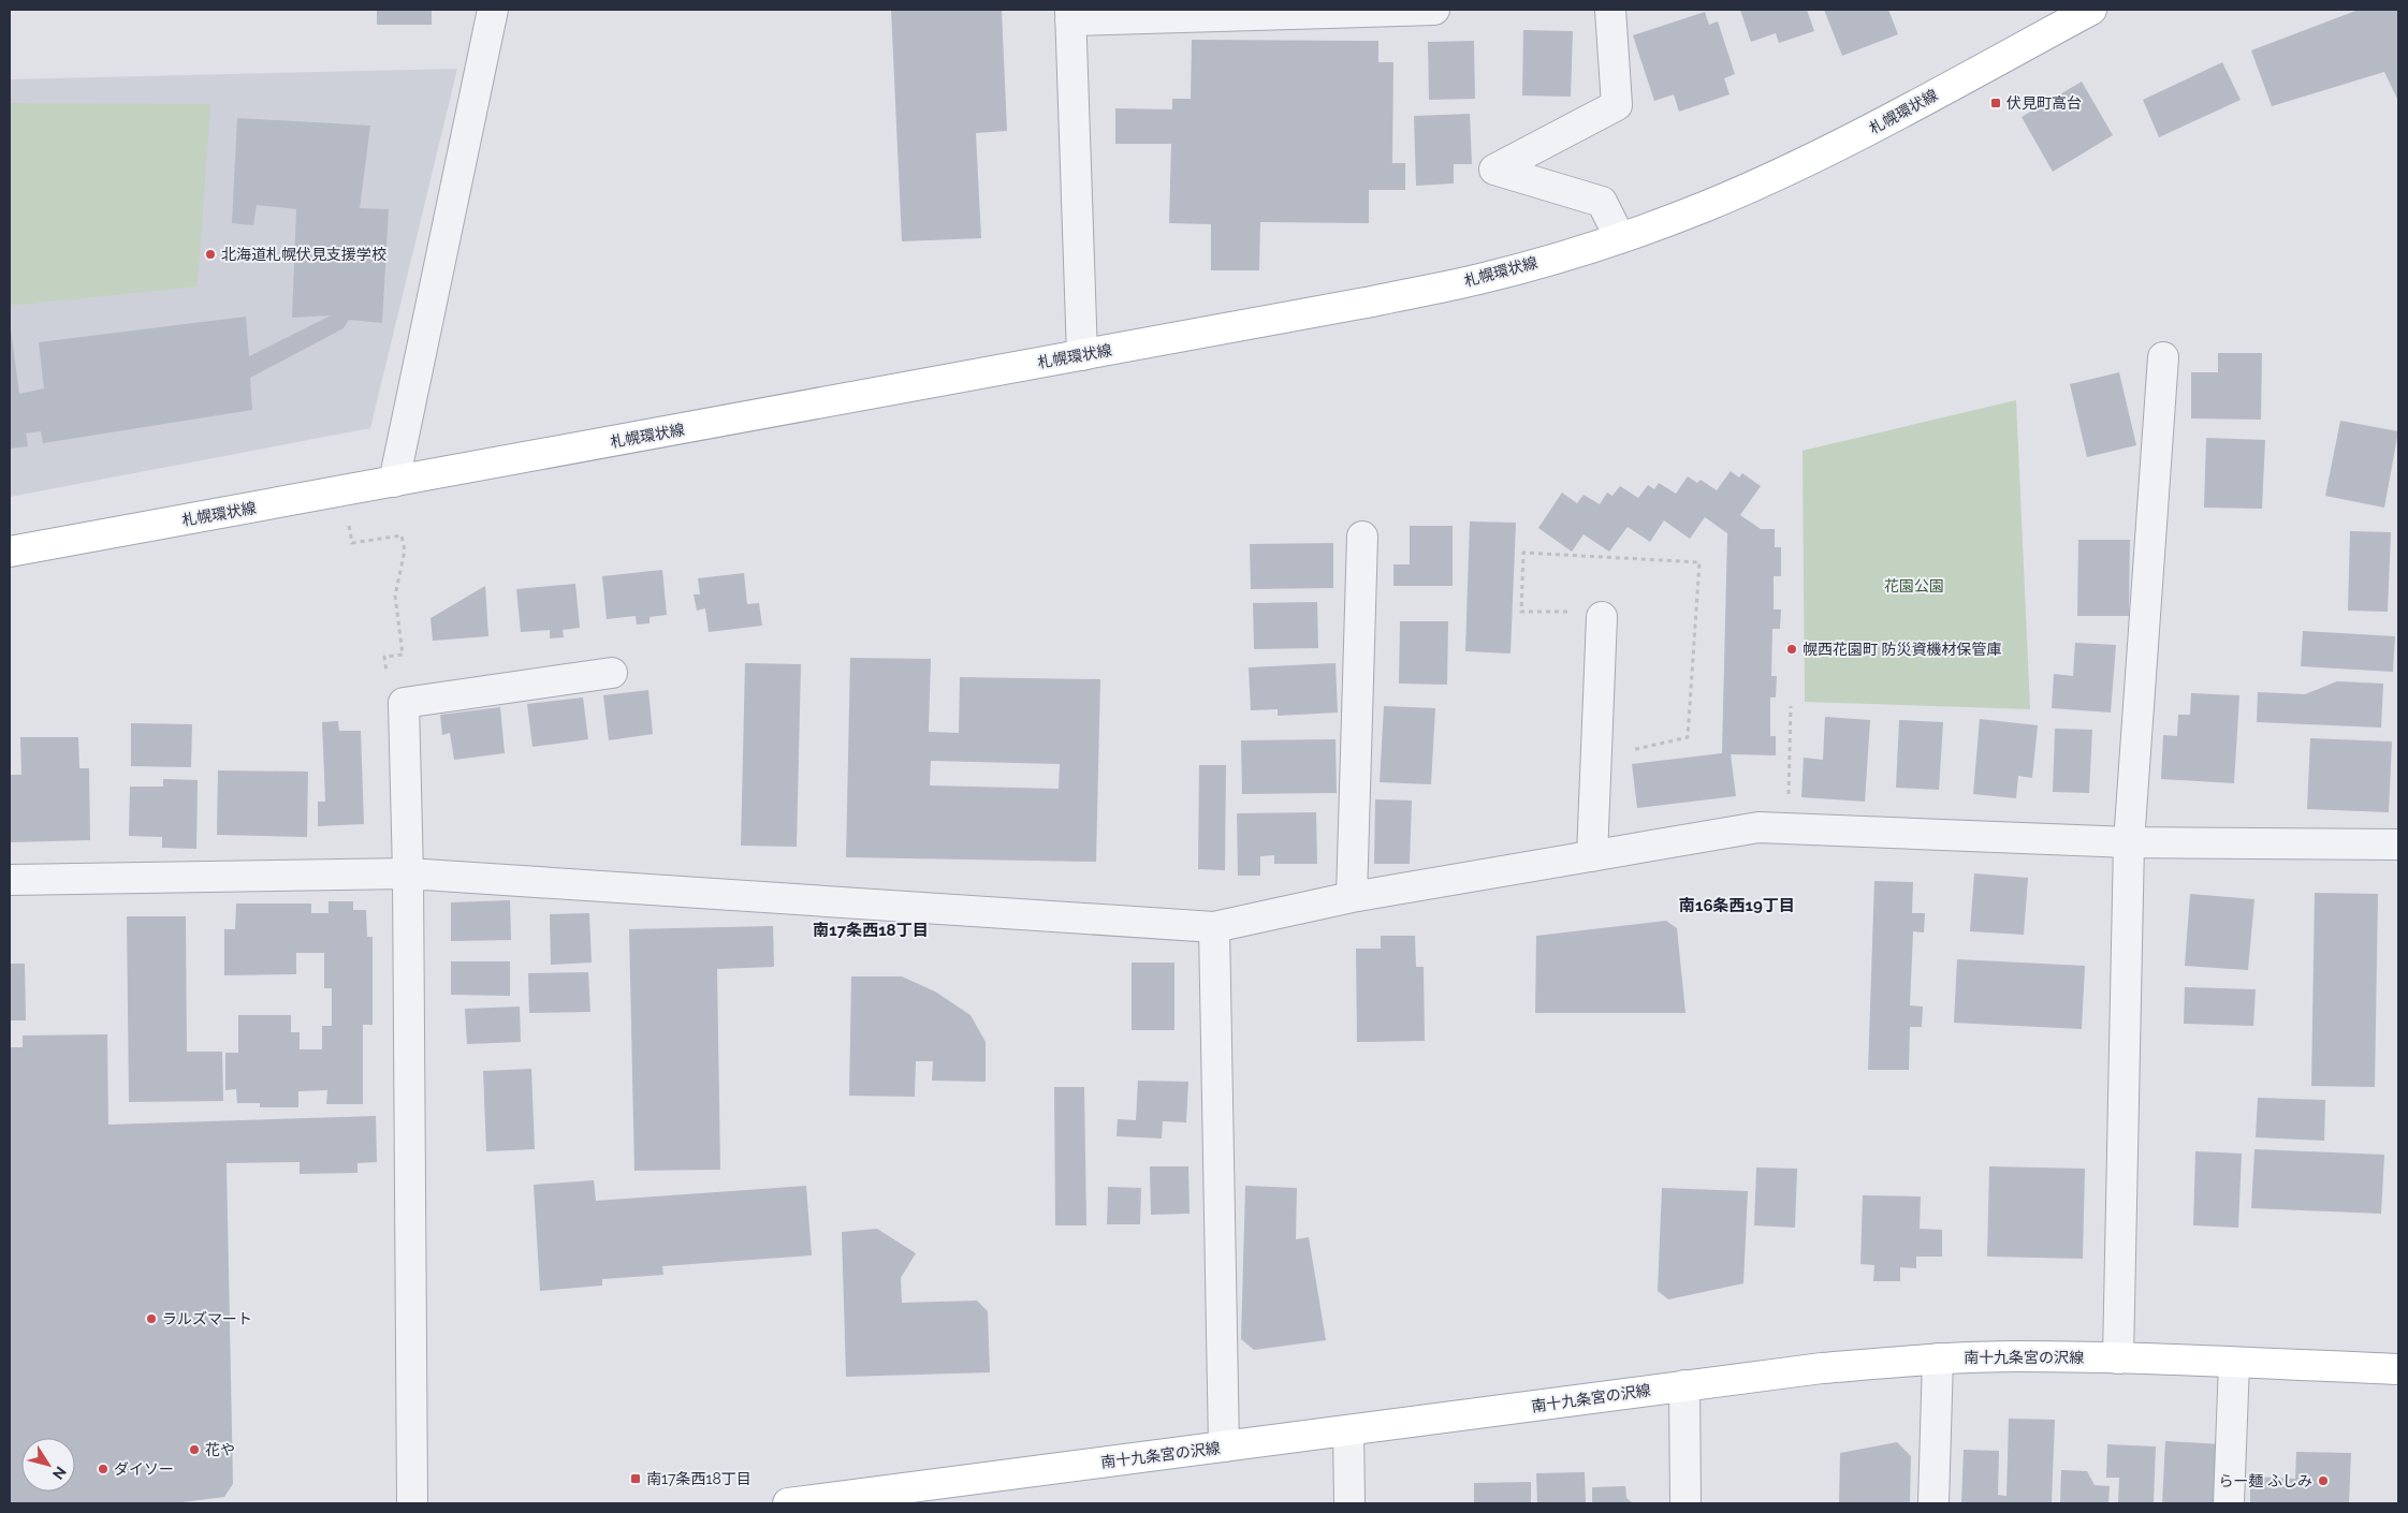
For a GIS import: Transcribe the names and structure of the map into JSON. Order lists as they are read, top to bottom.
{
  "streets": {
    "main road": ["札幌環状線", "南十九条宮の沢線"]
  },
  "districts": ["南16条西19丁目", "南17条西18丁目"],
  "parks": ["花園公園"],
  "places": {
    "transit": ["伏見町高台", "南17条西18丁目"],
    "other": [
      "北海道札幌伏見支援学校",
      "幌西花園町 防災資機材保管庫",
      "ラルズマート",
      "花や",
      "ダイソー",
      "らー麺 ふしみ"
    ]
  },
  "north": "bottom right"
}
